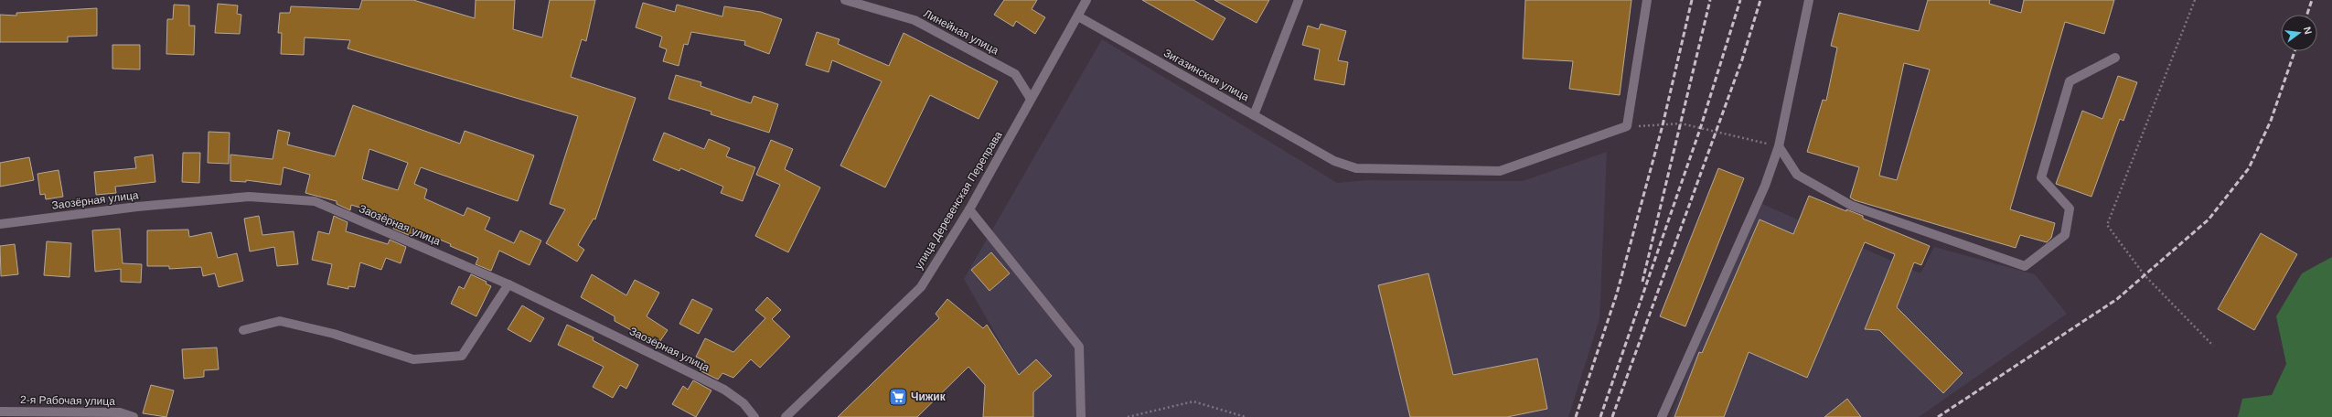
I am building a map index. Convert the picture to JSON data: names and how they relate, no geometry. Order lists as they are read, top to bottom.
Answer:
{
  "streets": {
    "street": [
      "Линейная улица",
      "Зигазинская улица",
      "Заозёрная улица",
      "улица Деревенская Переправа",
      "2-я Рабочая улица"
    ]
  },
  "crossings": [
    ["Линейная улица", "улица Деревенская Переправа"],
    ["Зигазинская улица", "улица Деревенская Переправа"]
  ],
  "places": {
    "supermarket": ["Чижик"]
  },
  "north": "right"
}
